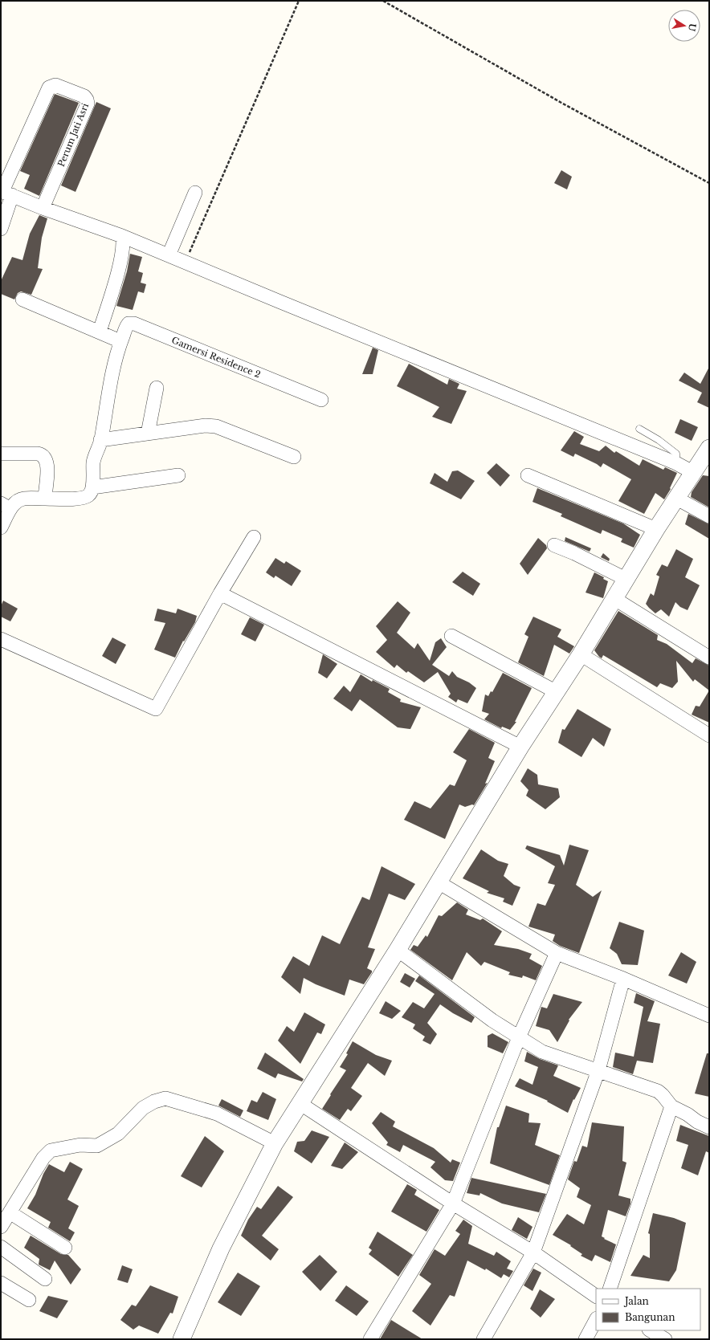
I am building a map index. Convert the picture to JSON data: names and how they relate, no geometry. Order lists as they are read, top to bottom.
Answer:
{
  "streets": {
    "street": ["Perum Jati Asri", "Gamersi Residence 2"]
  },
  "legend": ["Jalan", "Bangunan"],
  "north": "right"
}
